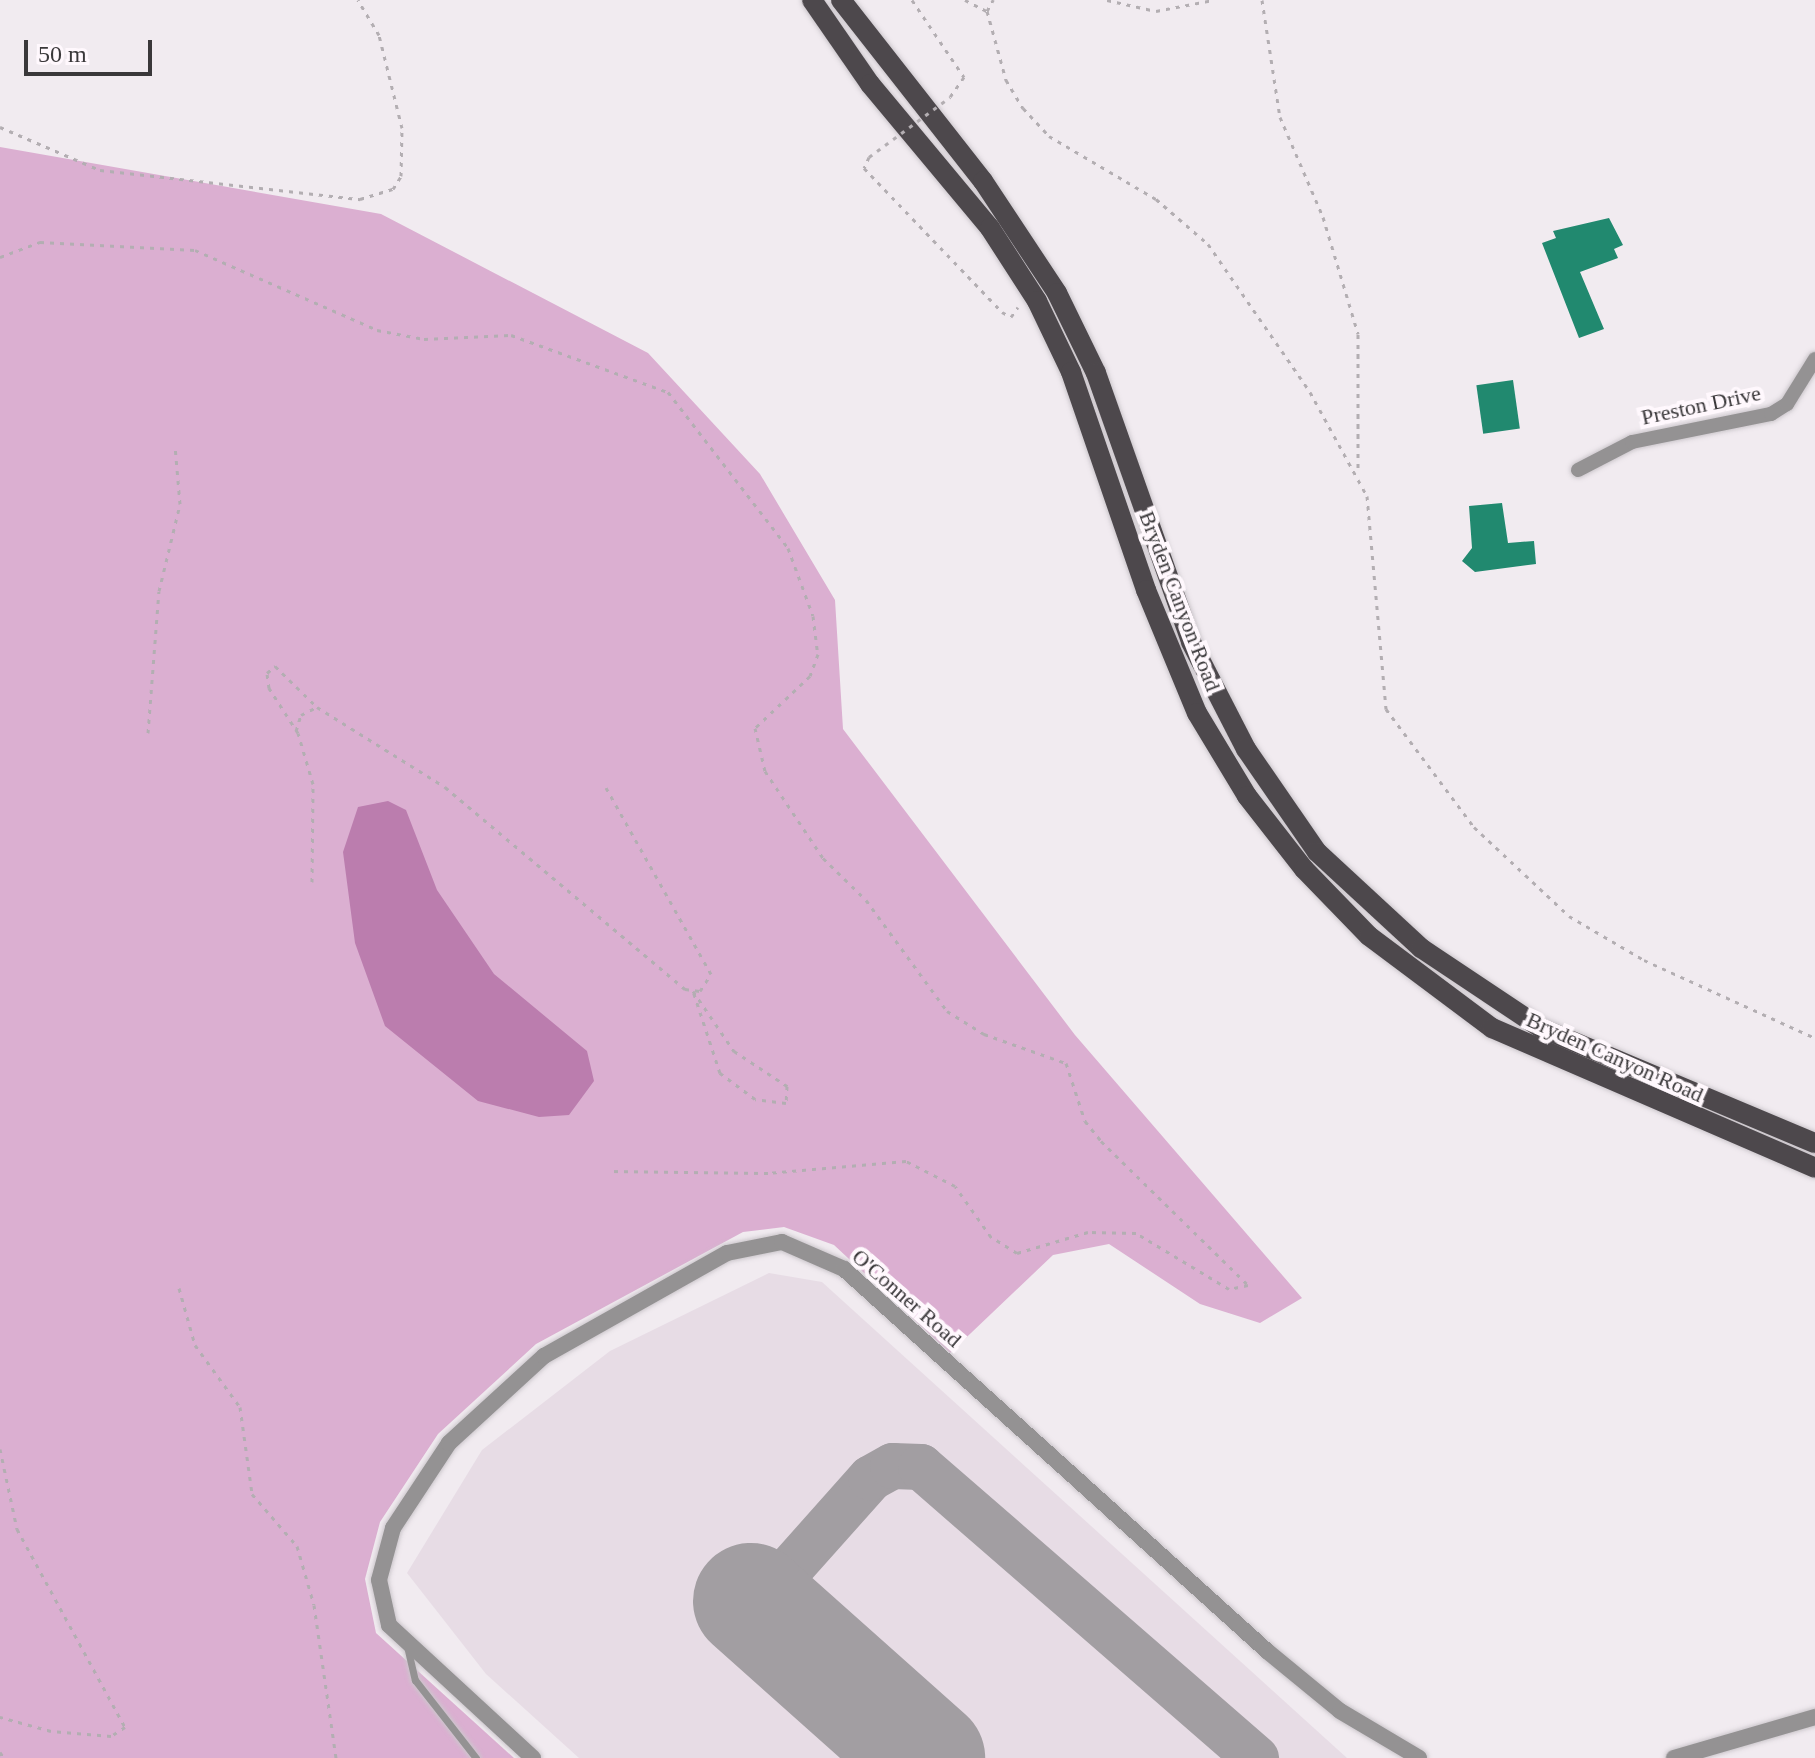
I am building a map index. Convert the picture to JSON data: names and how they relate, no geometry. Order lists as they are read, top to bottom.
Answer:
{
  "streets": {
    "main road": ["Bryden Canyon Road"],
    "street": ["Preston Drive", "O'Conner Road"]
  },
  "scale_bar": "50 m"
}
